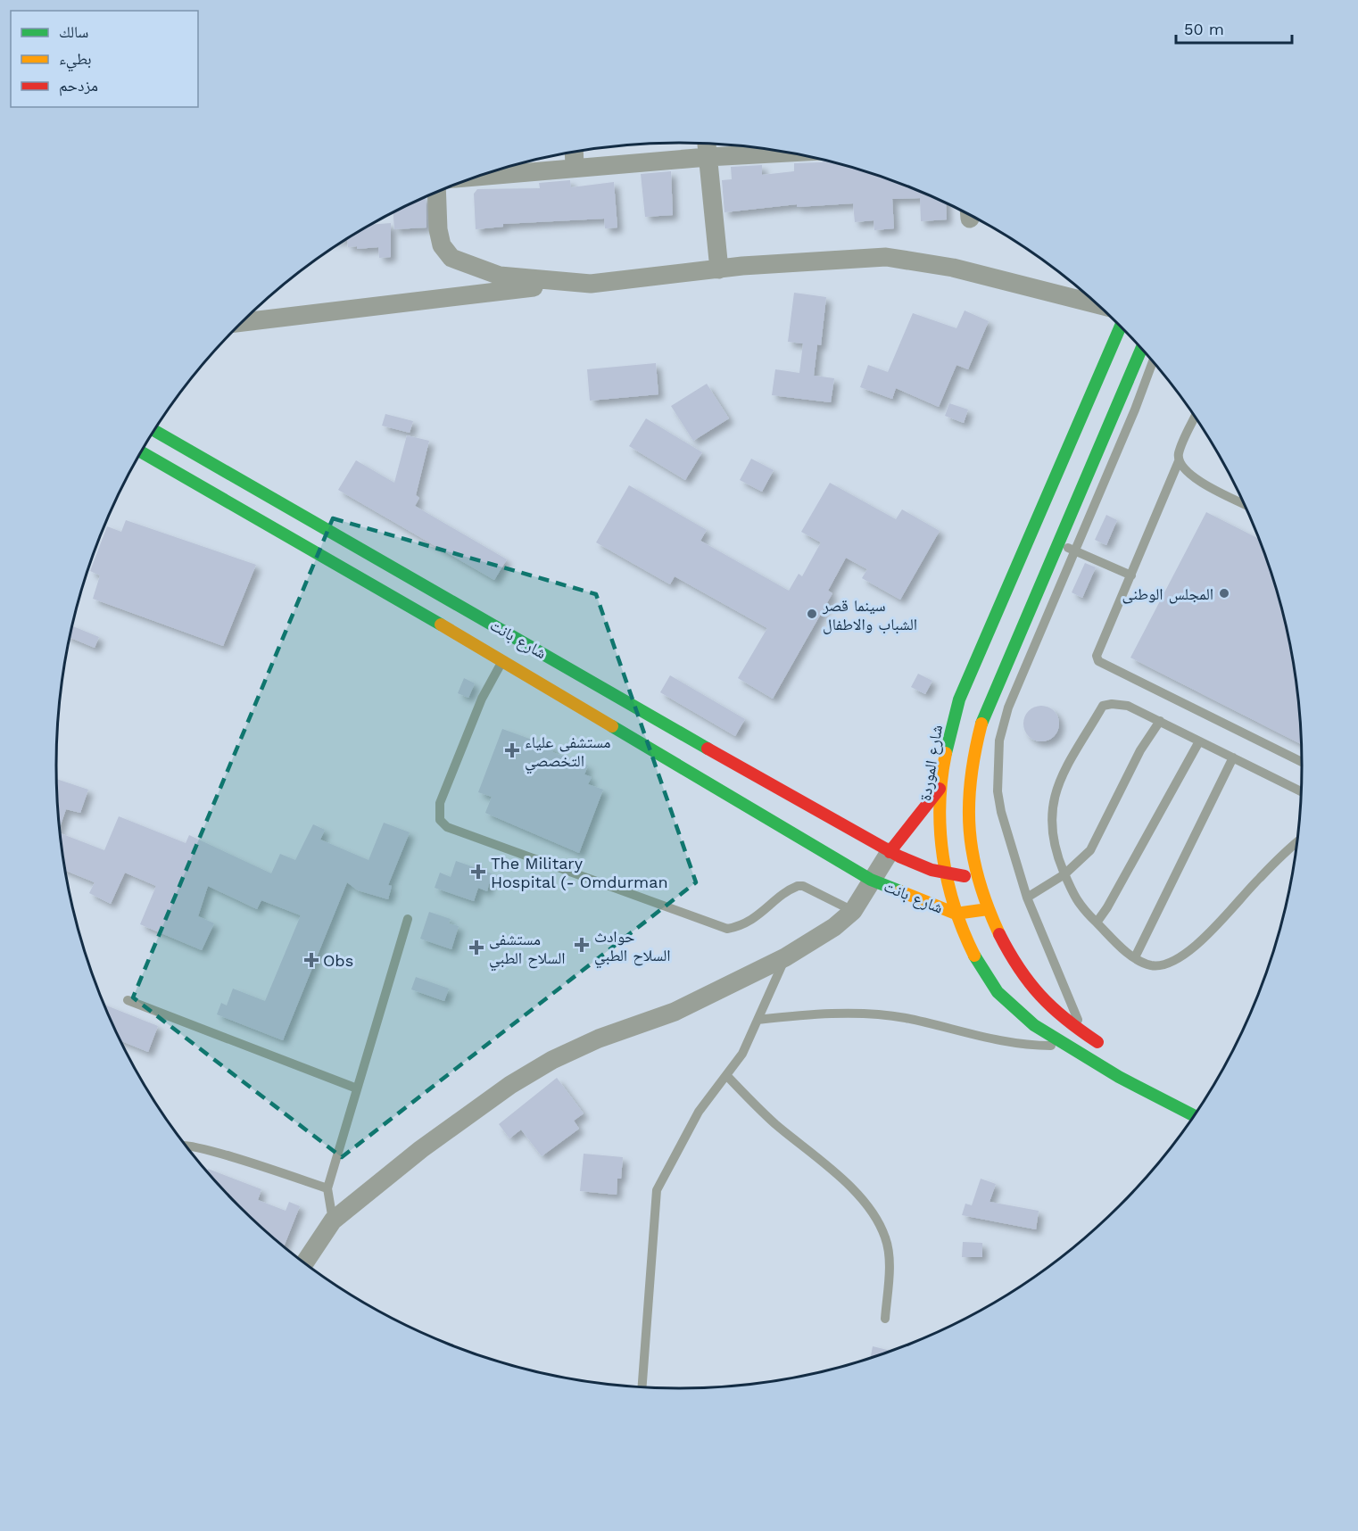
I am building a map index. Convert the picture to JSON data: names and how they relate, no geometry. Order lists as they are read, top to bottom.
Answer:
{
  "streets": {
    "main road": ["شارع بانت", "شارع الموردة"]
  },
  "crossings": [
    ["شارع بانت", "شارع الموردة"]
  ],
  "places": {
    "other": ["المجلس الوطنى", "سينما قصر الشباب والاطفال"],
    "health": [
      "مستشفى علياء التخصصي",
      "The Military Hospital (- Omdurman",
      "حوادث السلاح الطبي",
      "مستشفى السلاح الطبي",
      "Obs"
    ]
  },
  "legend": ["سالك", "بطيء", "مزدحم"],
  "scale_bar": "50 m"
}
